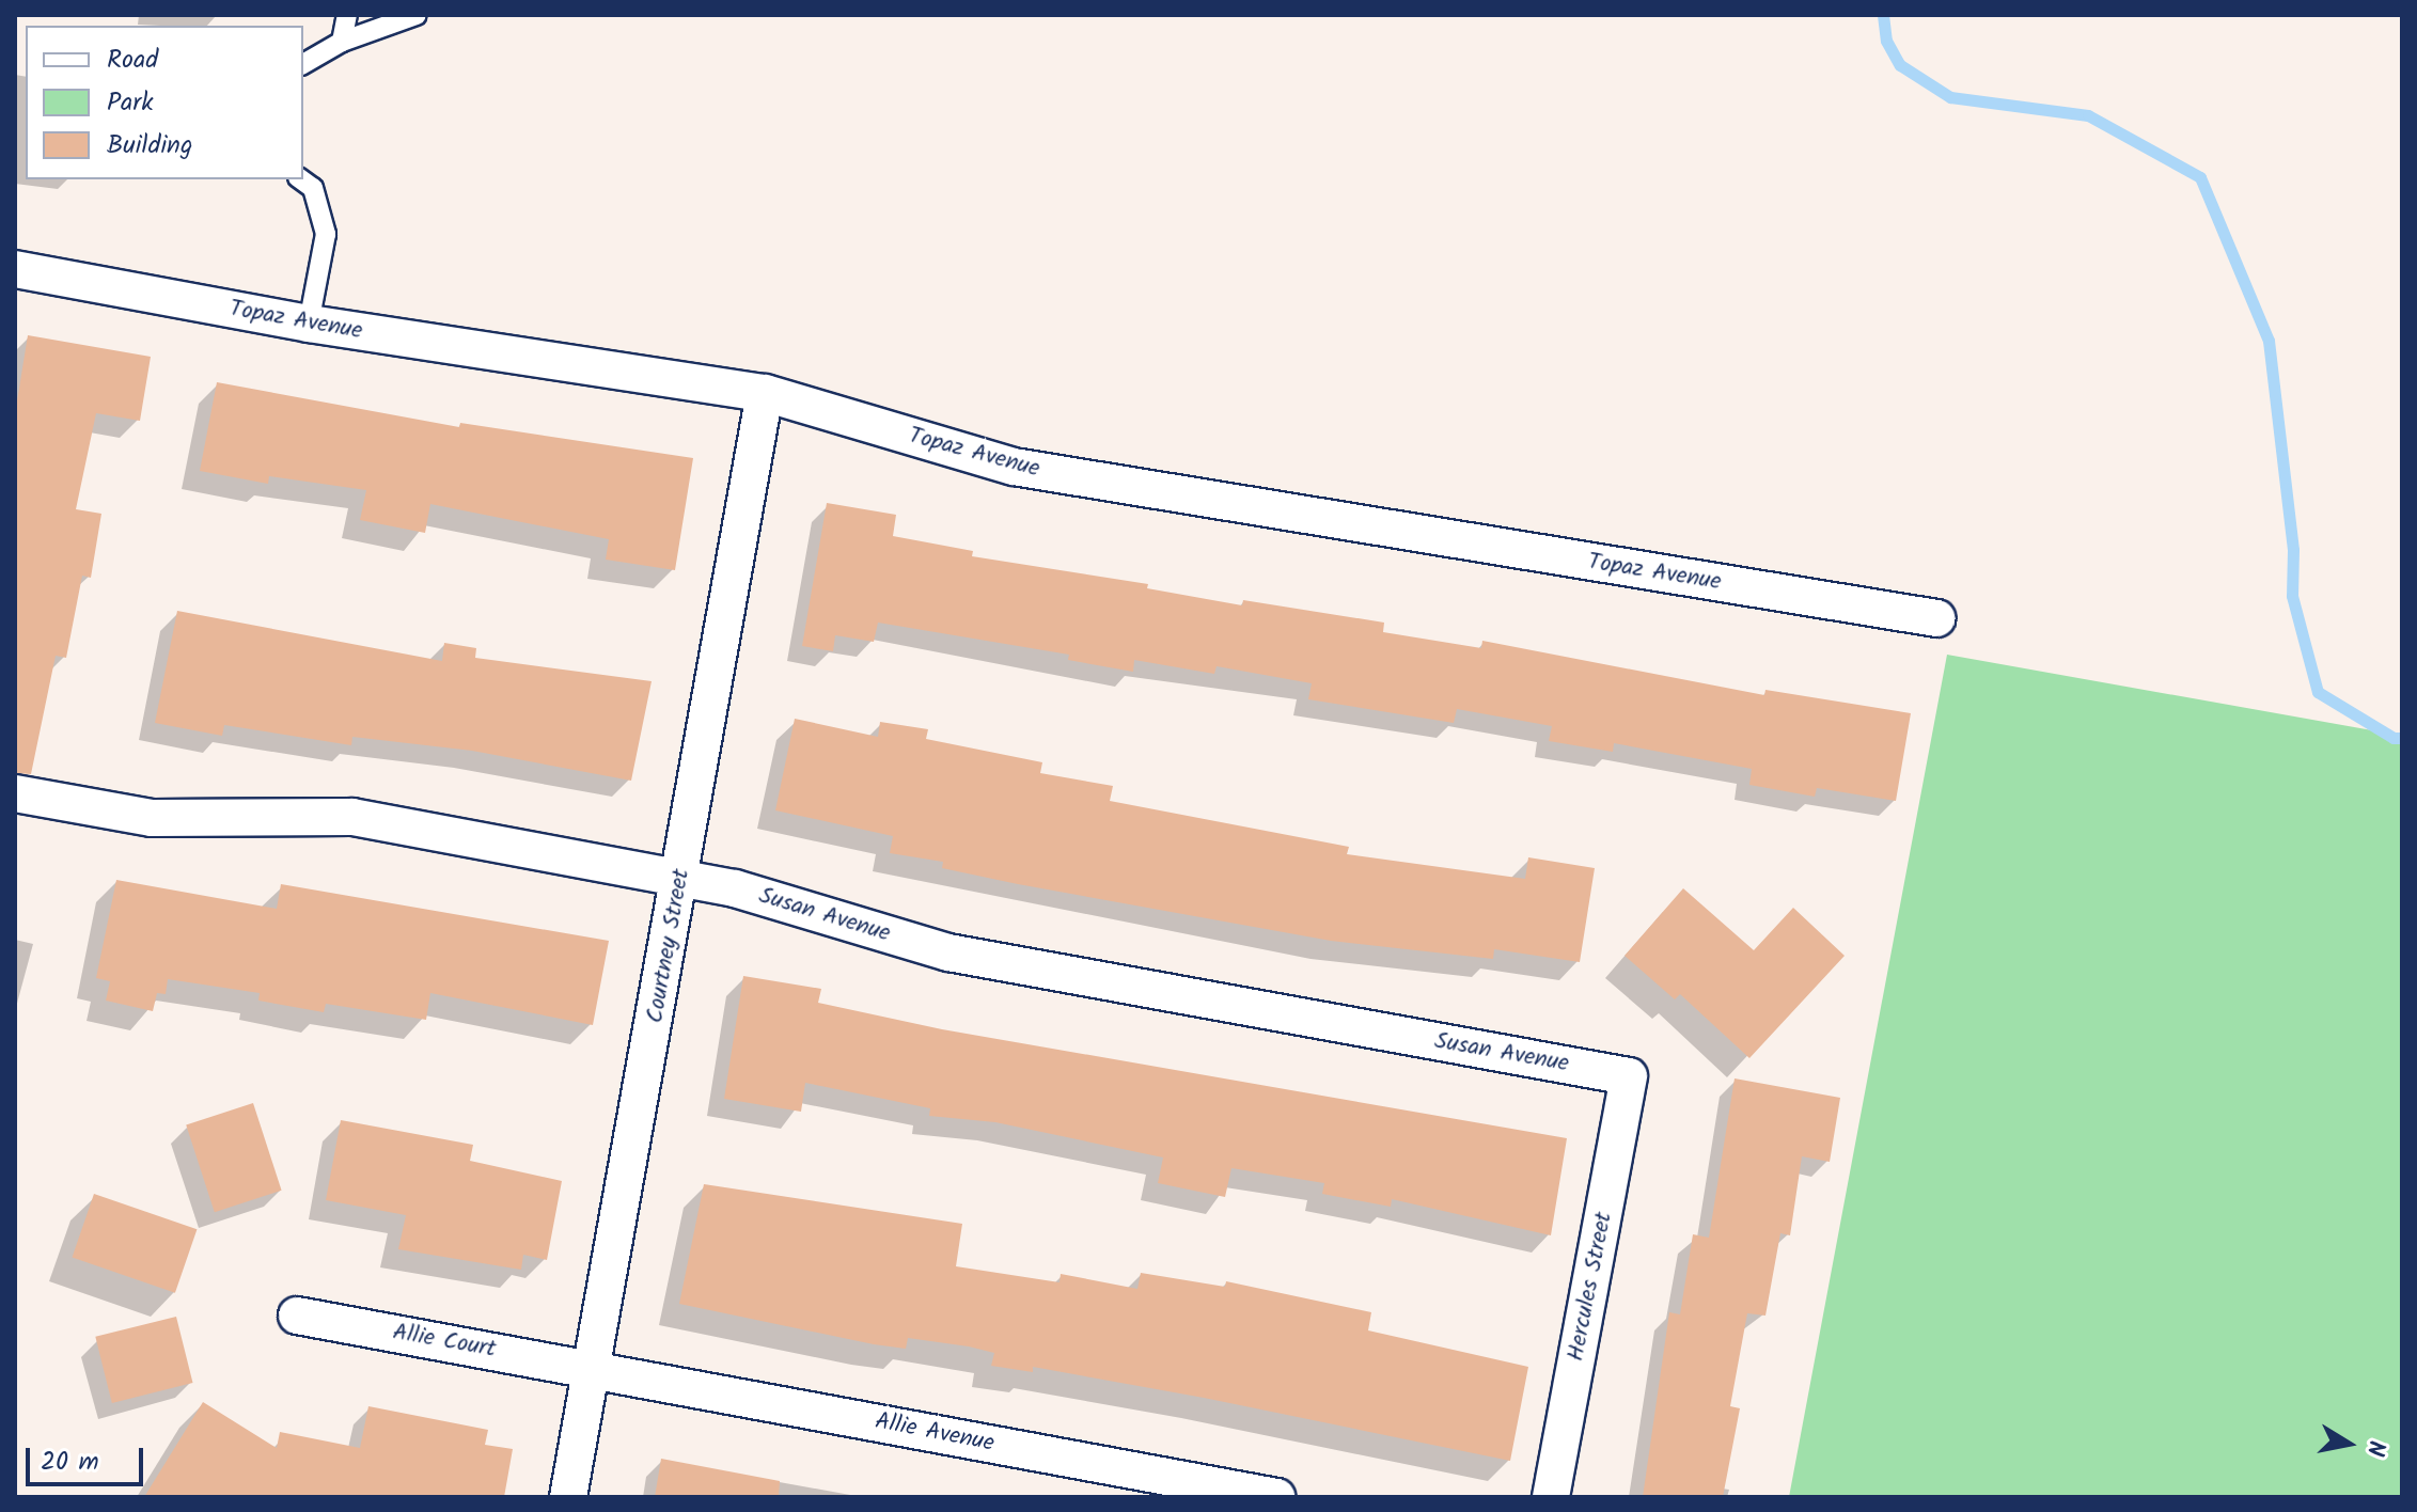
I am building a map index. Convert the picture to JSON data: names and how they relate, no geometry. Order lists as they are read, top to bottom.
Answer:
{
  "streets": {
    "street": [
      "Topaz Avenue",
      "Susan Avenue",
      "Courtney Street",
      "Hercules Street",
      "Allie Court",
      "Allie Avenue"
    ]
  },
  "crossings": [
    ["Topaz Avenue", "Courtney Street"],
    ["Susan Avenue", "Courtney Street"],
    ["Susan Avenue", "Hercules Street"],
    ["Courtney Street", "Allie Court"],
    ["Courtney Street", "Allie Avenue"],
    ["Allie Court", "Allie Avenue"]
  ],
  "legend": ["Road", "Park", "Building"],
  "scale_bar": "20 m",
  "north": "right"
}
